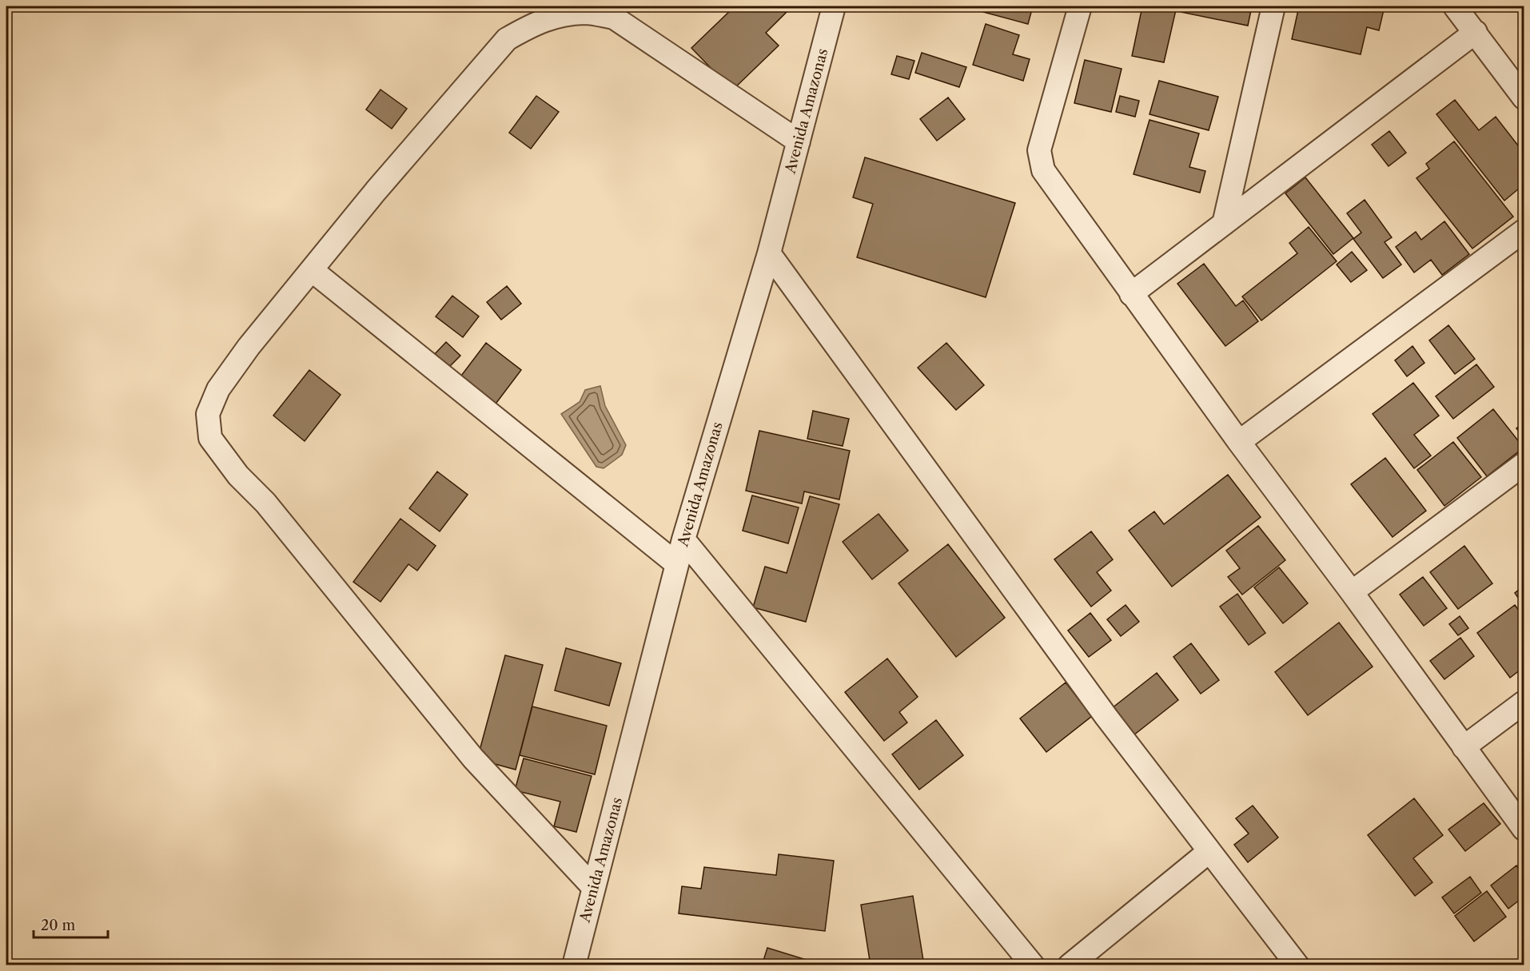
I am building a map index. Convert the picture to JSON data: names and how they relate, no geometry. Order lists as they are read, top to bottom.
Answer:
{
  "streets": {
    "street": ["Avenida Amazonas"]
  },
  "scale_bar": "20 m"
}
